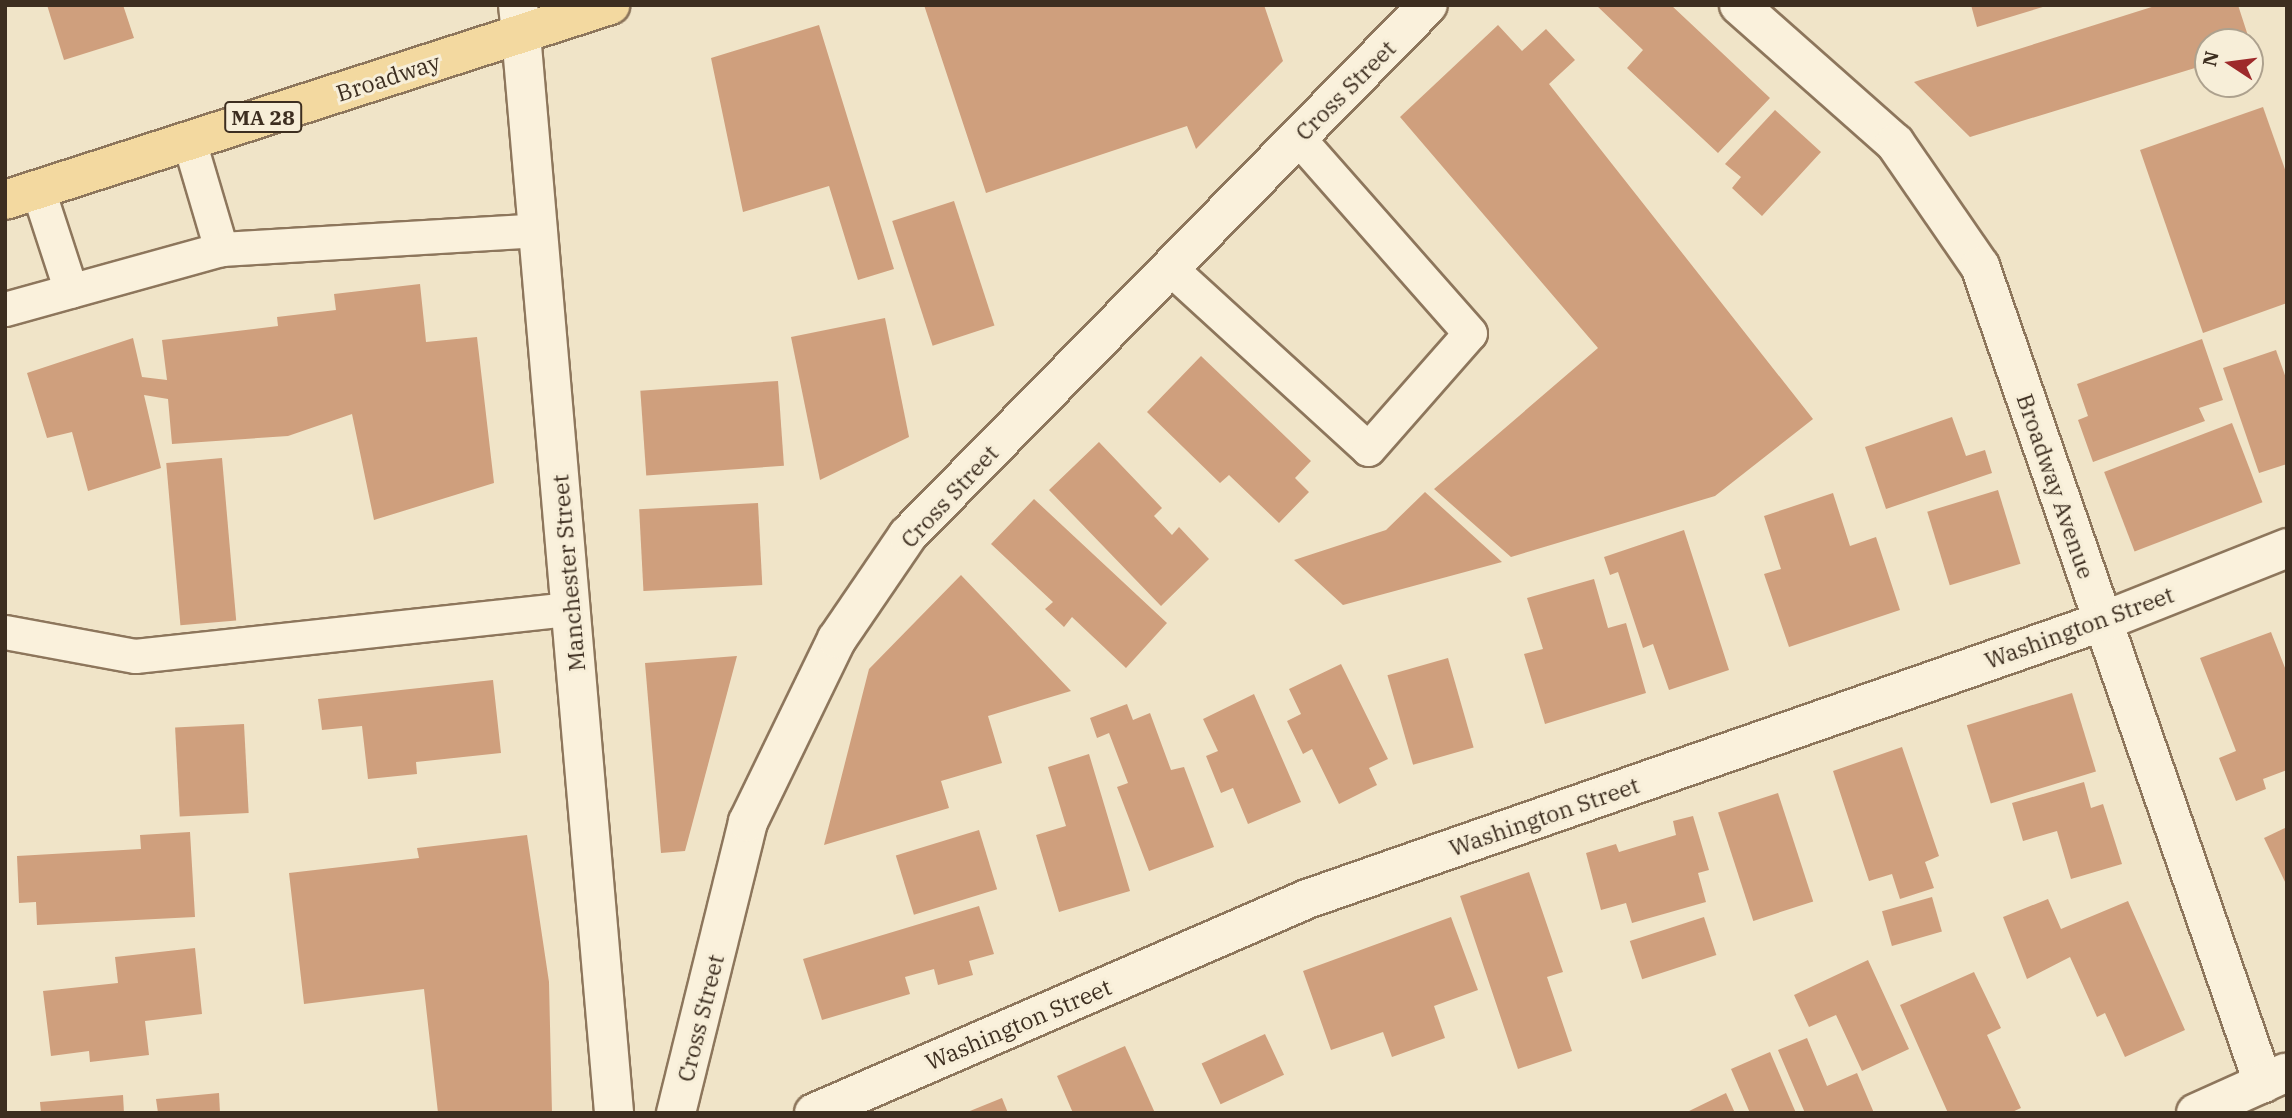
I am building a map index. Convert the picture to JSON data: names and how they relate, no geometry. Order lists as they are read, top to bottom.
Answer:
{
  "streets": {
    "main road": ["Broadway", "MA 28"],
    "street": [
      "Cross Street",
      "Broadway Avenue",
      "Manchester Street",
      "Washington Street"
    ]
  },
  "crossings": [
    ["Broadway", "Manchester Street"],
    ["Broadway Avenue", "Washington Street"]
  ],
  "north": "left"
}
